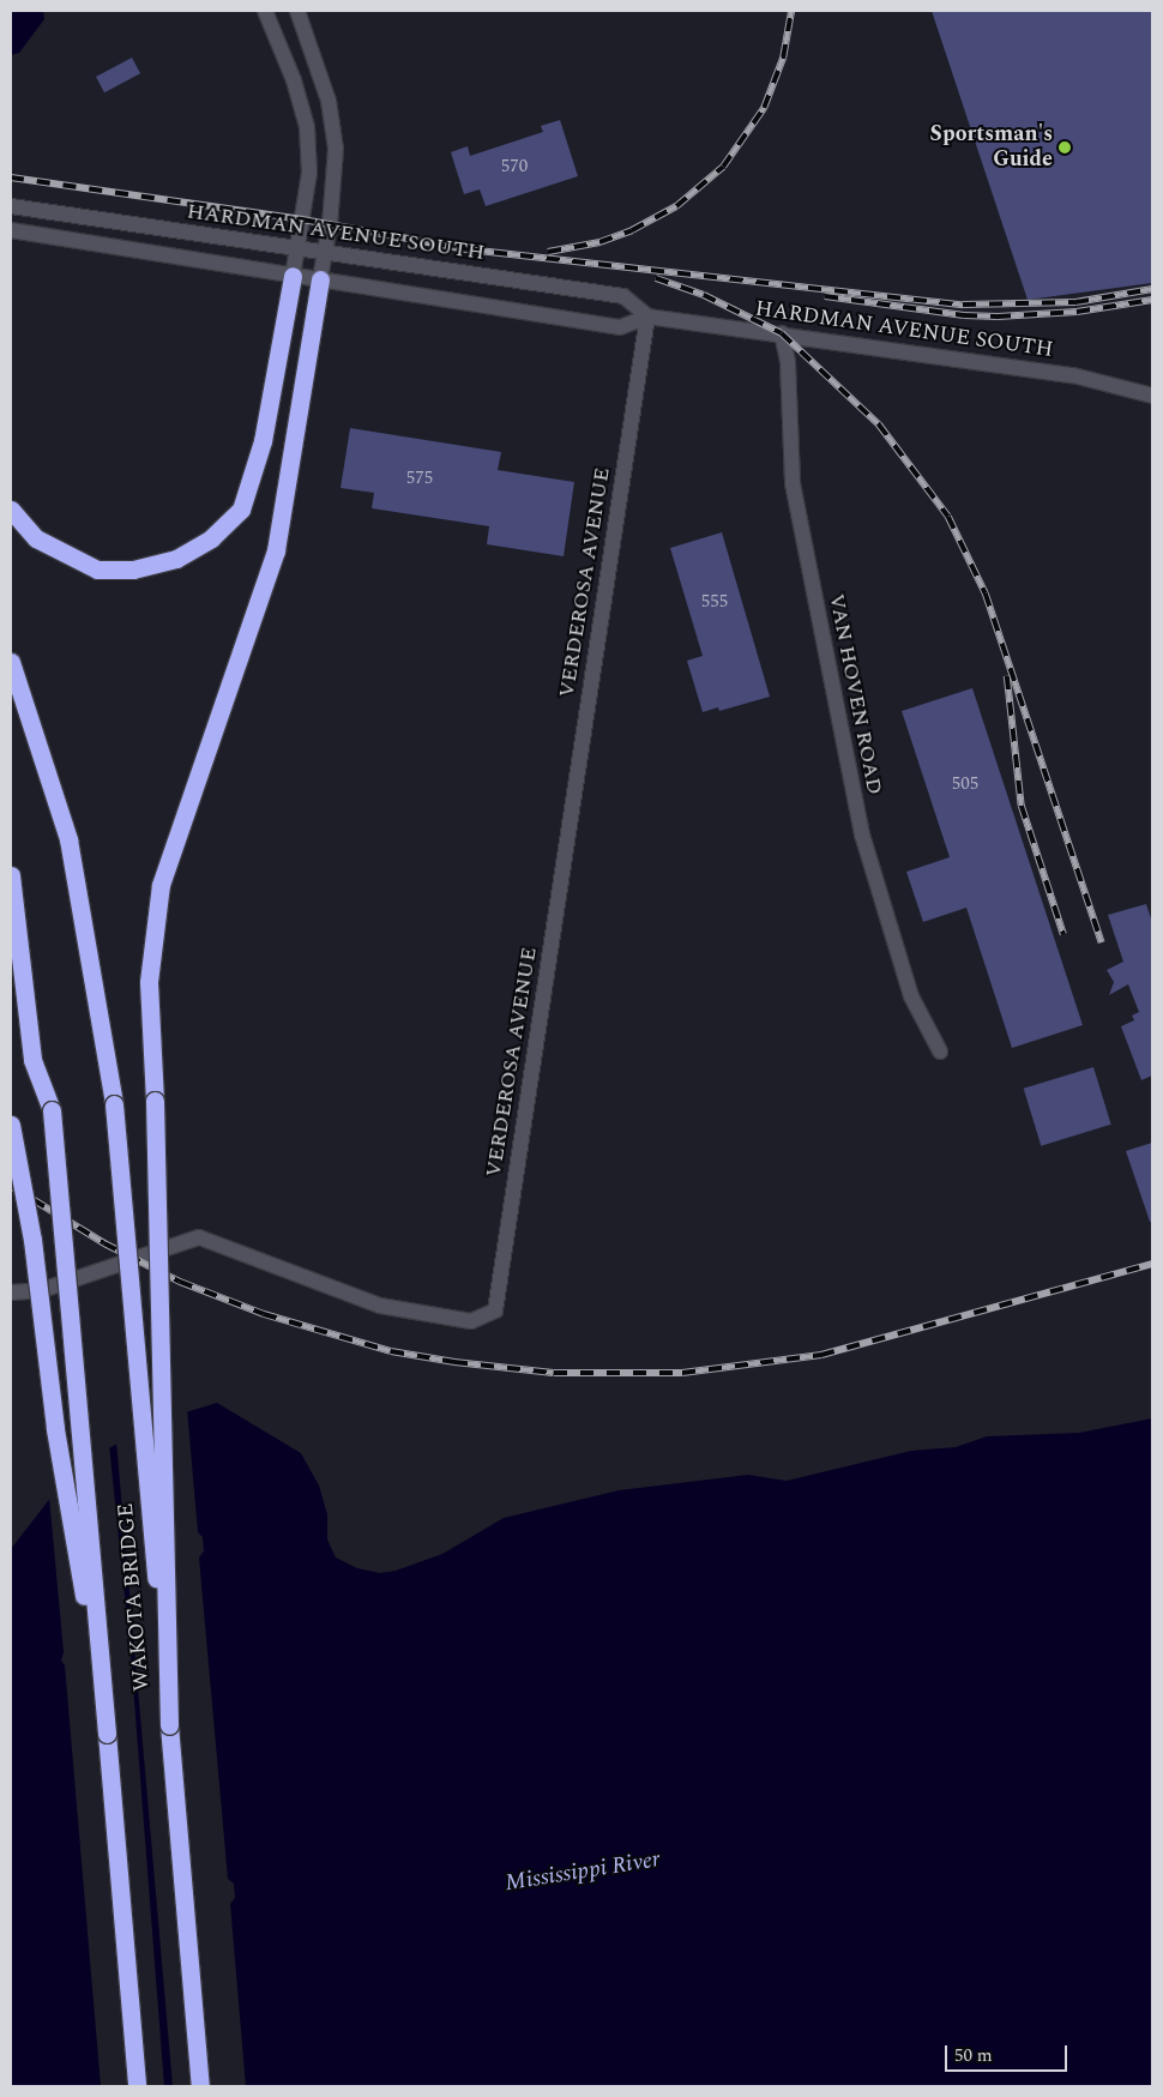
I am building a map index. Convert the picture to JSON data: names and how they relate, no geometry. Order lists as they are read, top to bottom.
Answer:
{
  "streets": {
    "highway": ["WAKOTA BRIDGE"],
    "street": ["HARDMAN AVENUE SOUTH", "VERDEROSA AVENUE", "VAN HOVEN ROAD"]
  },
  "crossings": [
    ["HARDMAN AVENUE SOUTH", "VERDEROSA AVENUE"],
    ["HARDMAN AVENUE SOUTH", "VAN HOVEN ROAD"]
  ],
  "water": ["Mississippi River"],
  "places": ["Sportsman's Guide"],
  "house_numbers": [
    "570",
    "575",
    "555",
    "505"
  ],
  "scale_bar": "50 m"
}
